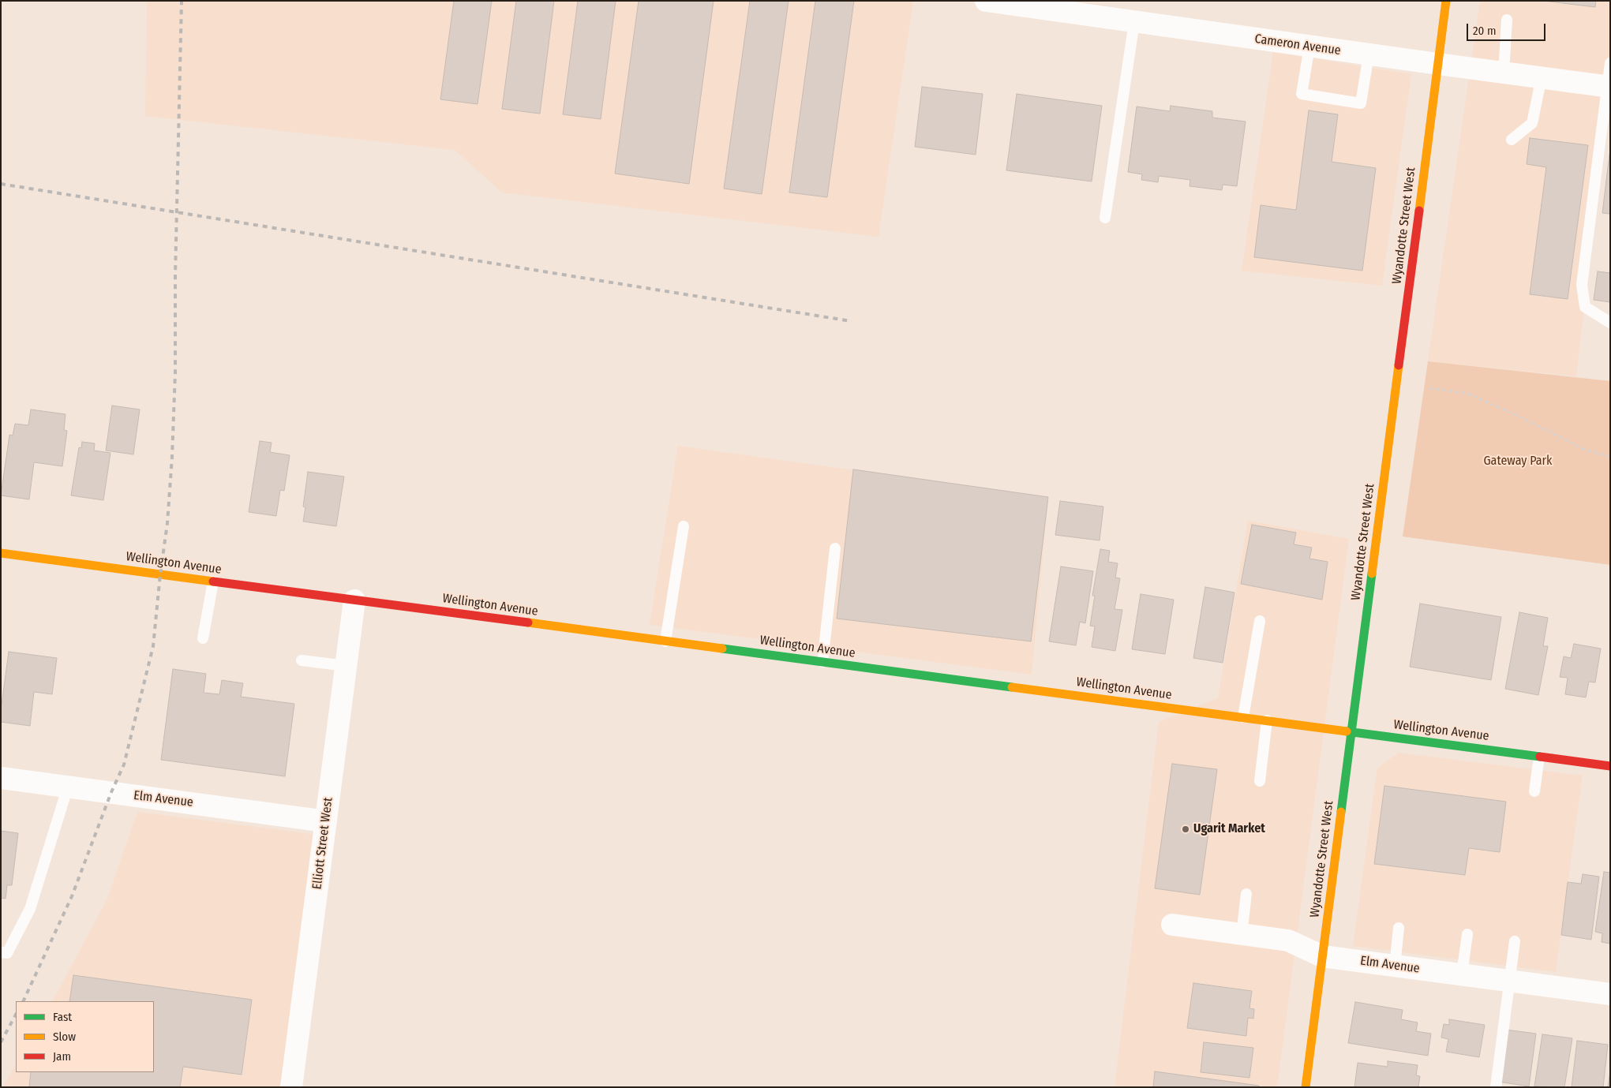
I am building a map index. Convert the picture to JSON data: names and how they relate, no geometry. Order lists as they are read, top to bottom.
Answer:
{
  "streets": {
    "street": [
      "Cameron Avenue",
      "Wyandotte Street West",
      "Wellington Avenue",
      "Elm Avenue",
      "Elliott Street West"
    ]
  },
  "crossings": [
    ["Cameron Avenue", "Wyandotte Street West"],
    ["Wyandotte Street West", "Wellington Avenue"],
    ["Wyandotte Street West", "Elm Avenue"],
    ["Wellington Avenue", "Elliott Street West"],
    ["Elm Avenue", "Elliott Street West"]
  ],
  "parks": ["Gateway Park"],
  "places": ["Ugarit Market"],
  "legend": ["Fast", "Slow", "Jam"],
  "scale_bar": "20 m"
}
